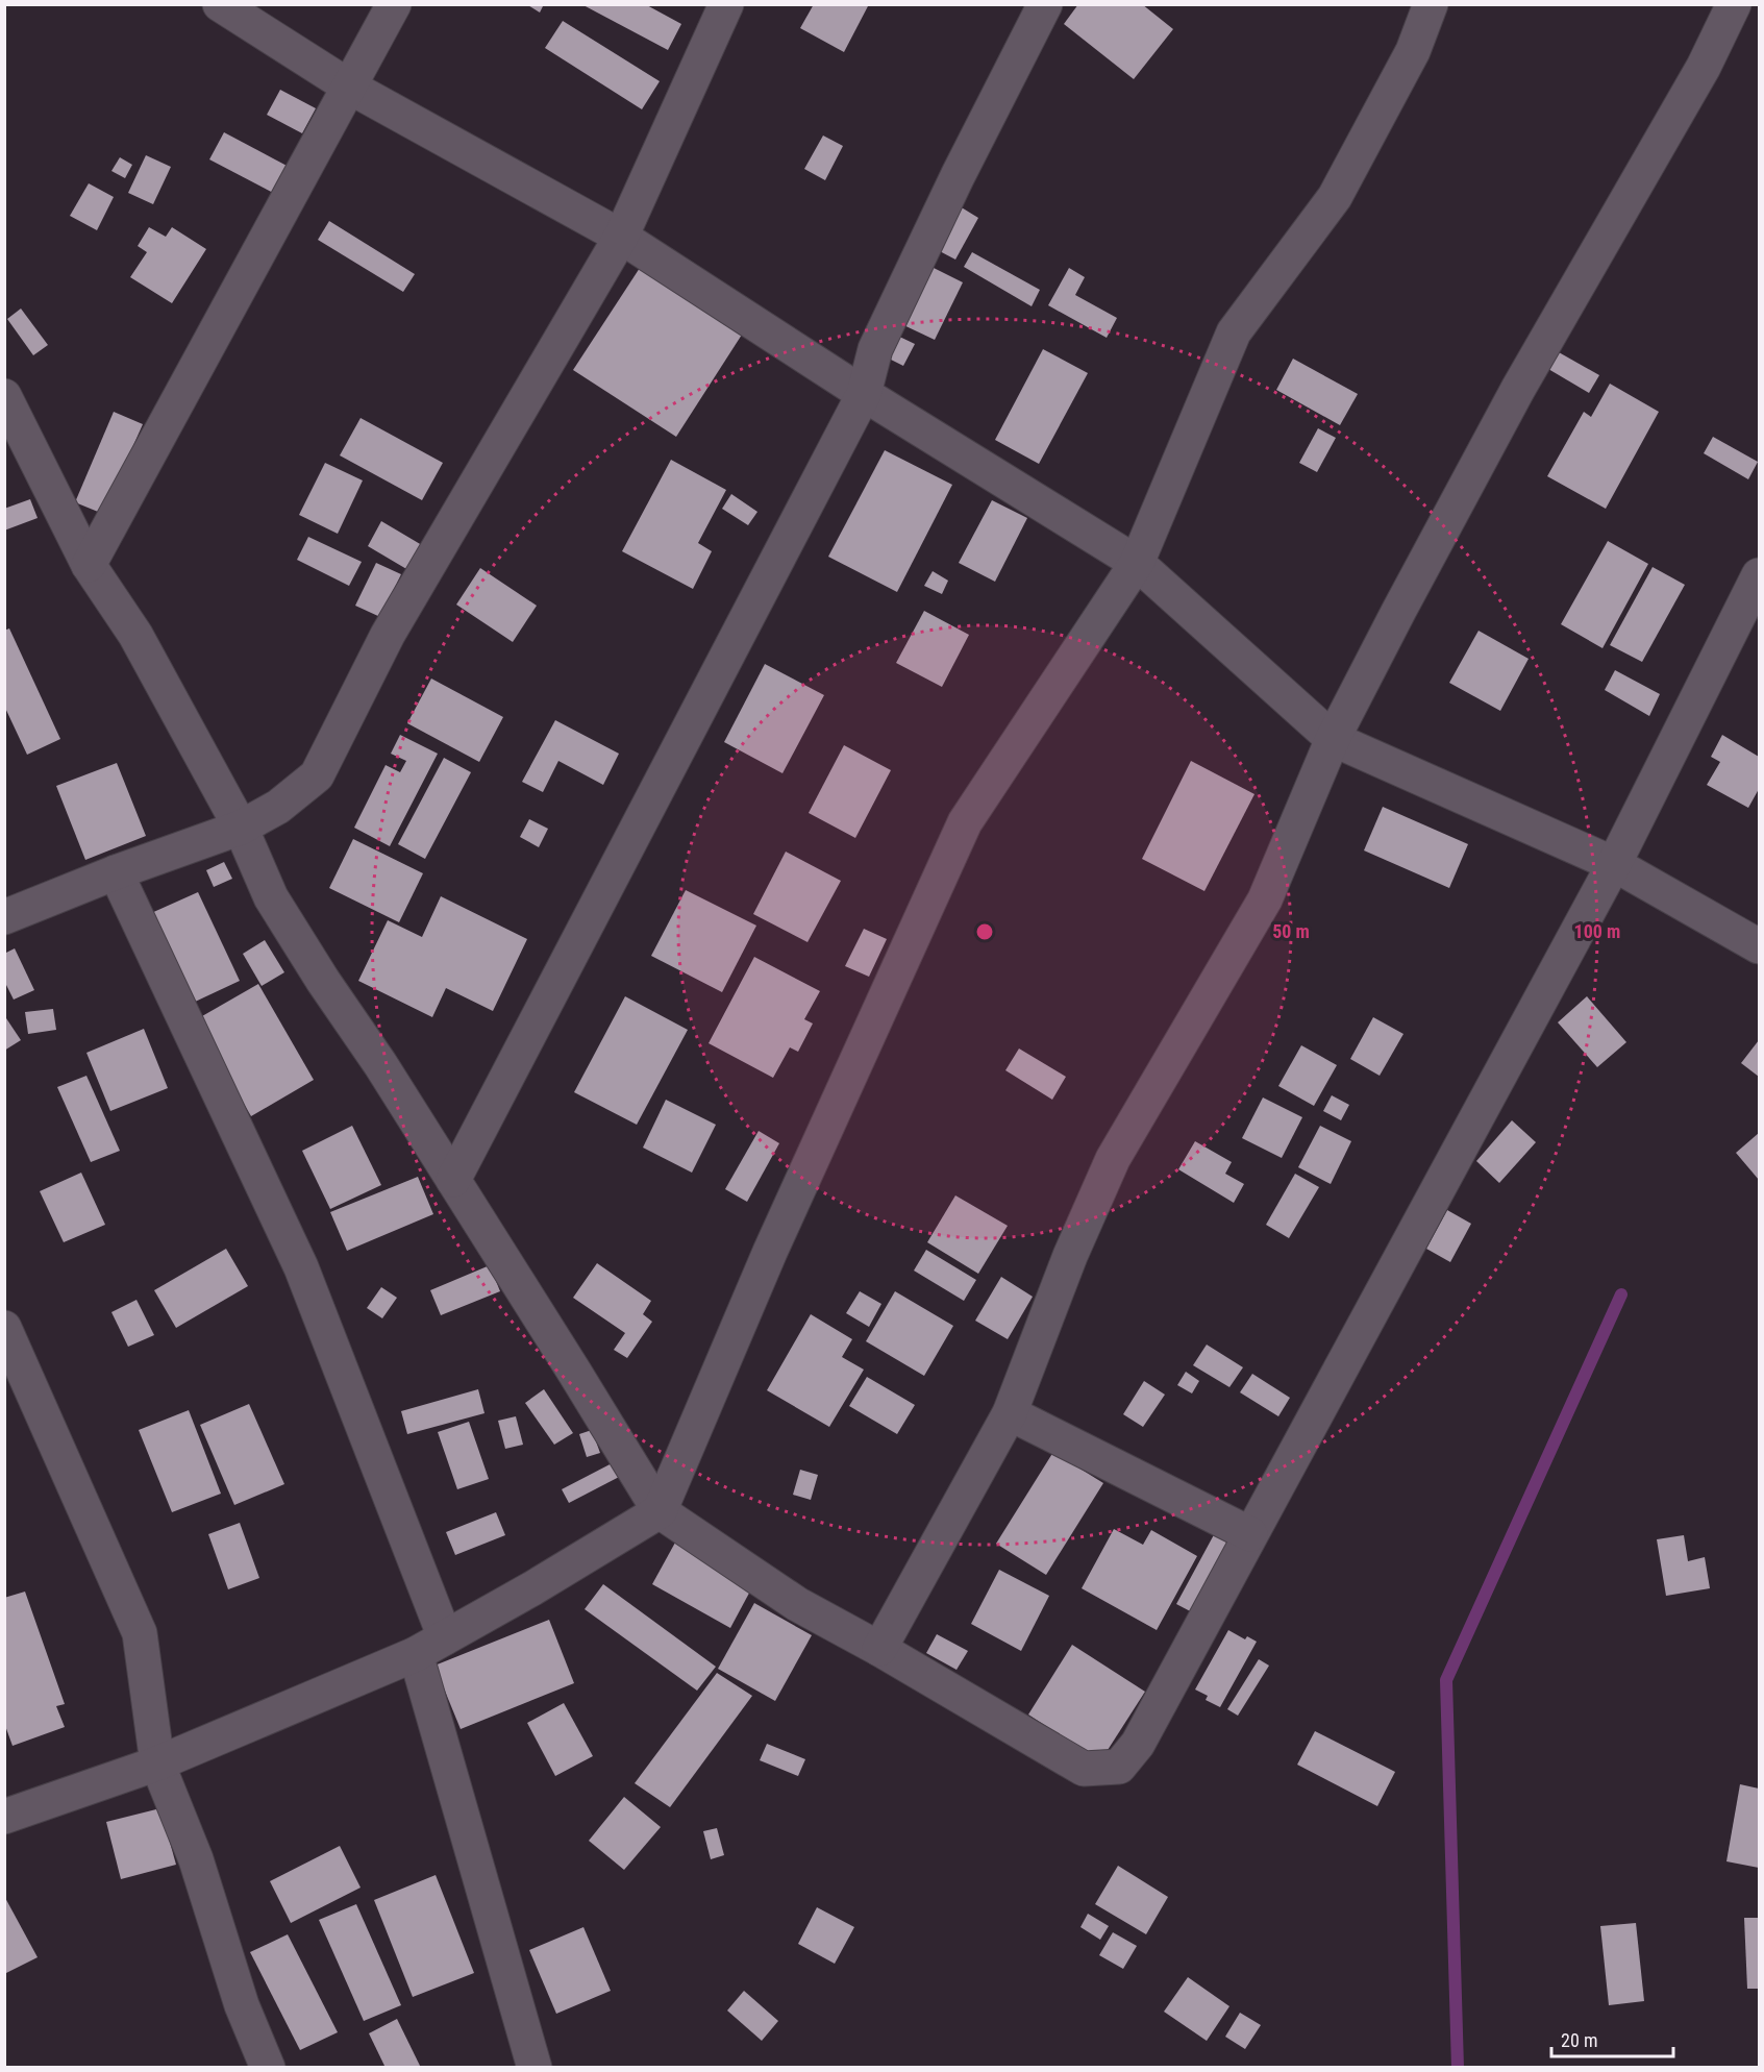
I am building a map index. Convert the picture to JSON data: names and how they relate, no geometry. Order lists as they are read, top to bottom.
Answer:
{
  "scale_bar": "20 m",
  "rings": ["50 m", "100 m"]
}
